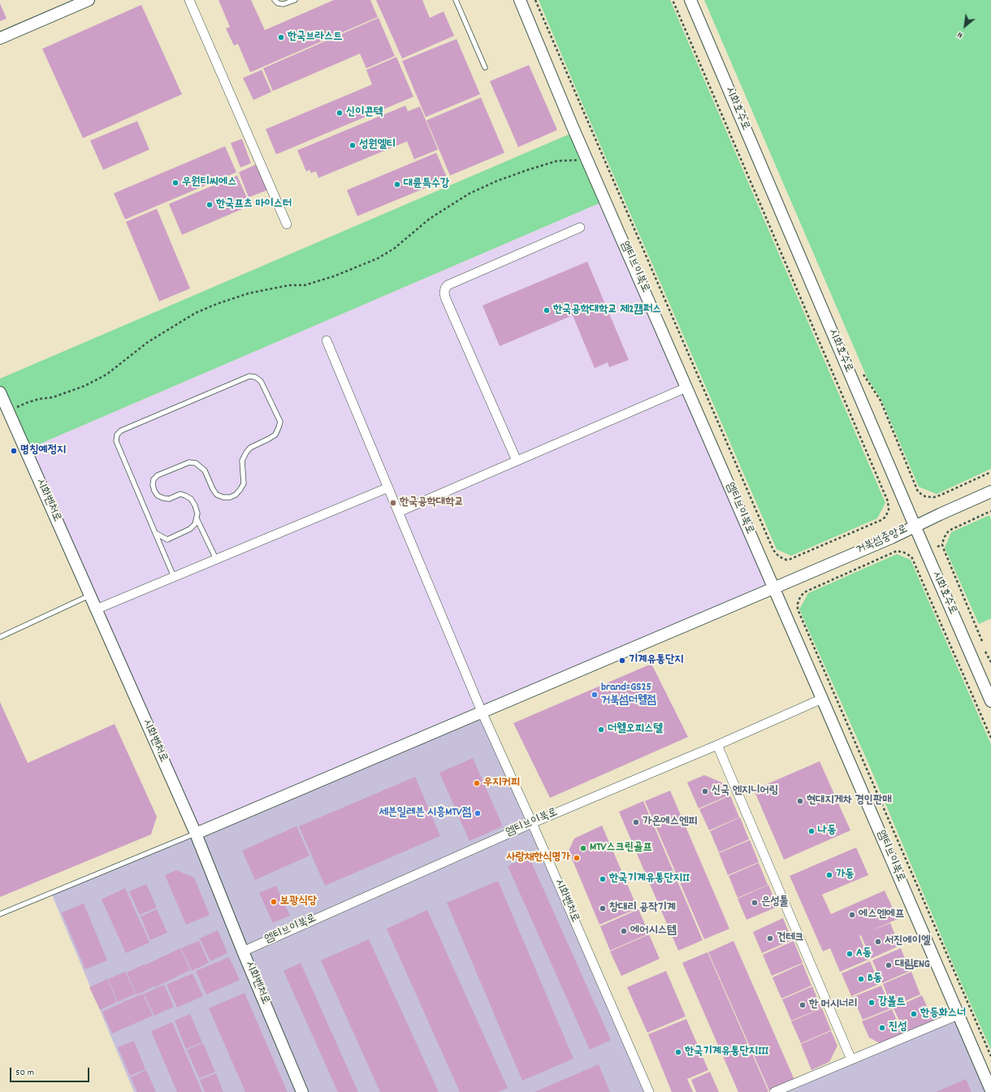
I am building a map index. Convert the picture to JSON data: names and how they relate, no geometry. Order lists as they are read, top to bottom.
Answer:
{
  "streets": {
    "street": [
      "시화호수로",
      "엠티브이북로",
      "시화벤처로",
      "거북섬중앙로"
    ]
  },
  "crossings": [
    ["시화호수로", "거북섬중앙로"],
    ["엠티브이북로", "시화벤처로"],
    ["엠티브이북로", "거북섬중앙로"]
  ],
  "places": [
    "한국브라스트",
    "신이콘텍",
    "성원엘티",
    "우원티씨에스",
    "대륜특수강",
    "한국프츠 마이스터",
    "한국공학대학교 제2캠퍼스",
    "명칭예정지",
    "한국공학대학교",
    "기계유통단지",
    "brand=GS25 거북섬더웰점",
    "더웰오피스텔",
    "우지커피",
    "신국 엔지니어링",
    "현대지게차 경인판매",
    "세븐일레븐 시흥MTV점",
    "가온에스엔피",
    "나동",
    "MTV스크린골프",
    "사랑채한식명가",
    "가동",
    "한국기계유통단지II",
    "보광식당",
    "은성툴",
    "창대리 공작기계",
    "에스엔에프",
    "에어시스템",
    "건테크",
    "서진에이엘",
    "A동",
    "대림ENG",
    "B동",
    "강볼트",
    "한 머시너리",
    "한등화스너",
    "진성",
    "한국기계유통단지III"
  ],
  "scale_bar": "50 m",
  "north": "bottom left"
}
